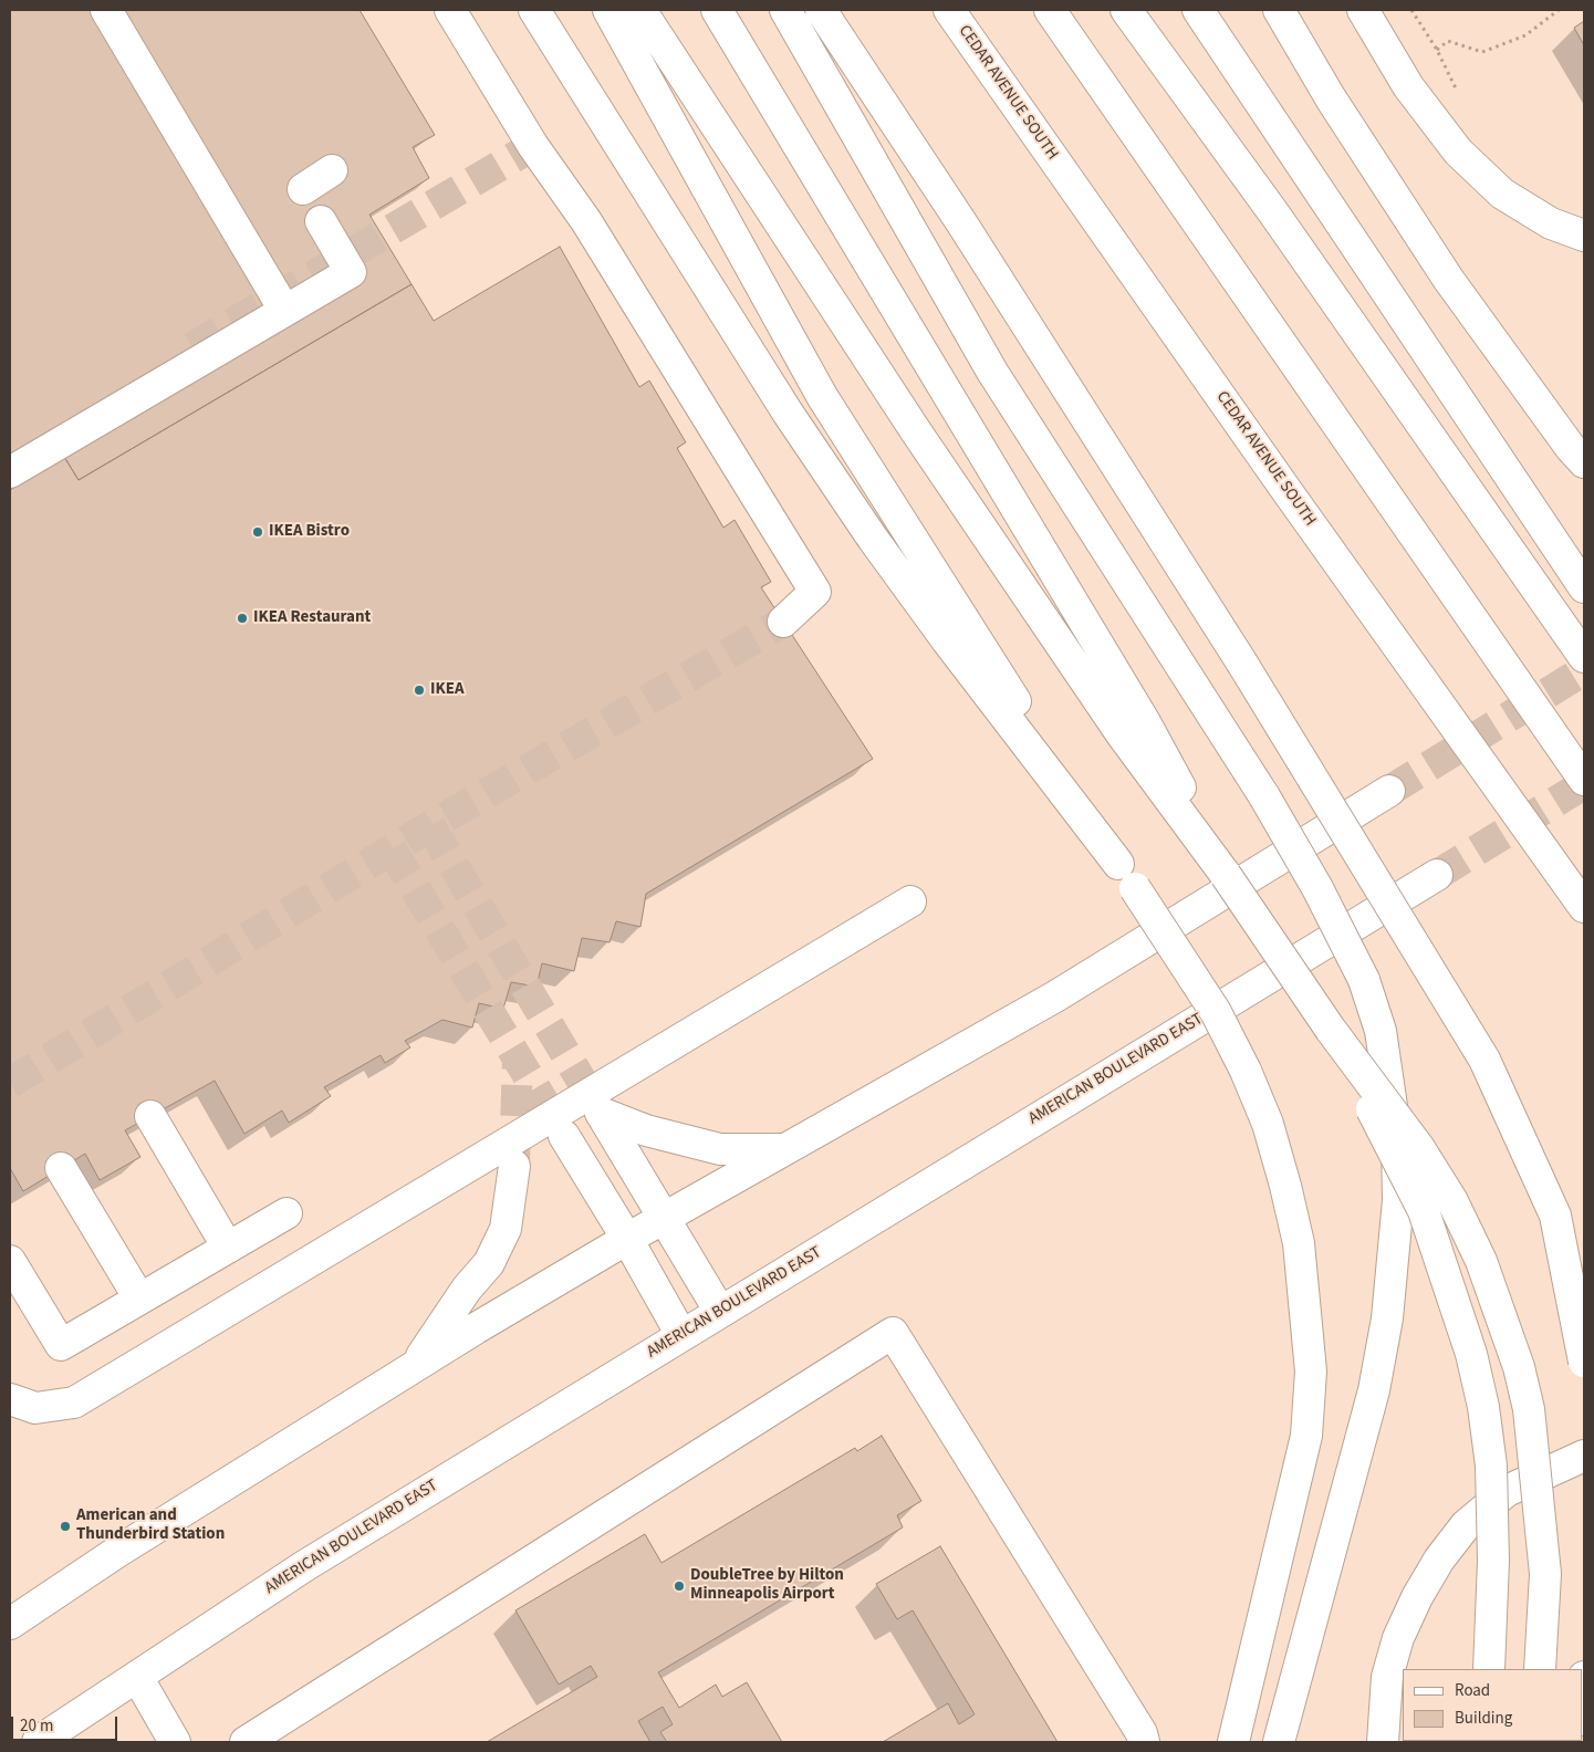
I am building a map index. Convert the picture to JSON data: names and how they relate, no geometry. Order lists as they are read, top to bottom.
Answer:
{
  "streets": {
    "main road": ["CEDAR AVENUE SOUTH", "AMERICAN BOULEVARD EAST"]
  },
  "places": [
    "IKEA Bistro",
    "IKEA Restaurant",
    "IKEA",
    "American and Thunderbird Station",
    "DoubleTree by Hilton Minneapolis Airport"
  ],
  "legend": ["Road", "Building"],
  "scale_bar": "20 m"
}
